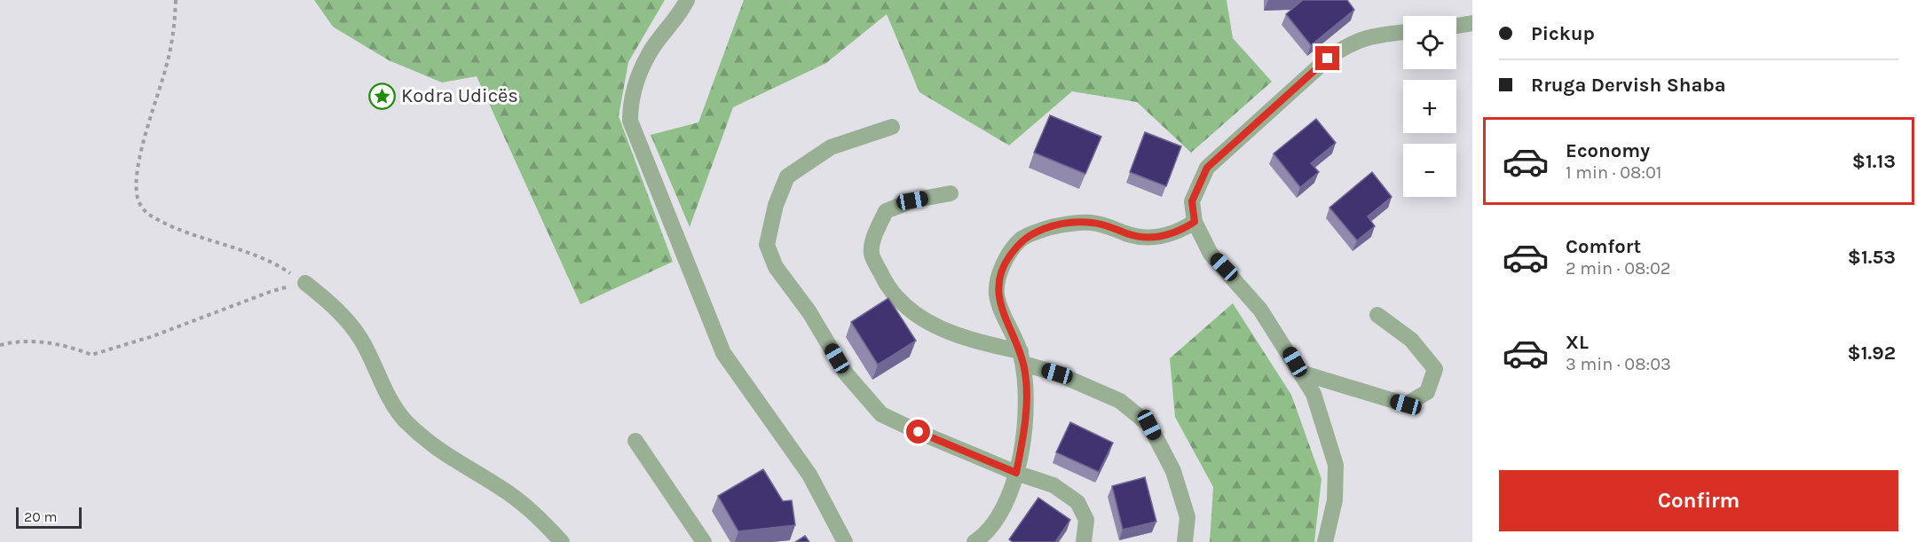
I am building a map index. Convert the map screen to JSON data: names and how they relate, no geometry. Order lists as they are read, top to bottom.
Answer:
{
  "places": {
    "place": ["Kodra Udicës"]
  },
  "scale_bar": "20 m",
  "page": {
    "banner": ["Pickup", "Rruga Dervish Shaba"],
    "map_buttons": ["+", "−"],
    "list": [
      {
        "name": "Economy",
        "note": "1 min · 08:01",
        "value": "$1.13"
      },
      {
        "name": "Comfort",
        "note": "2 min · 08:02",
        "value": "$1.53"
      },
      {
        "name": "XL",
        "note": "3 min · 08:03",
        "value": "$1.92"
      }
    ],
    "buttons": "Confirm",
    "scale": "20 m"
  }
}
